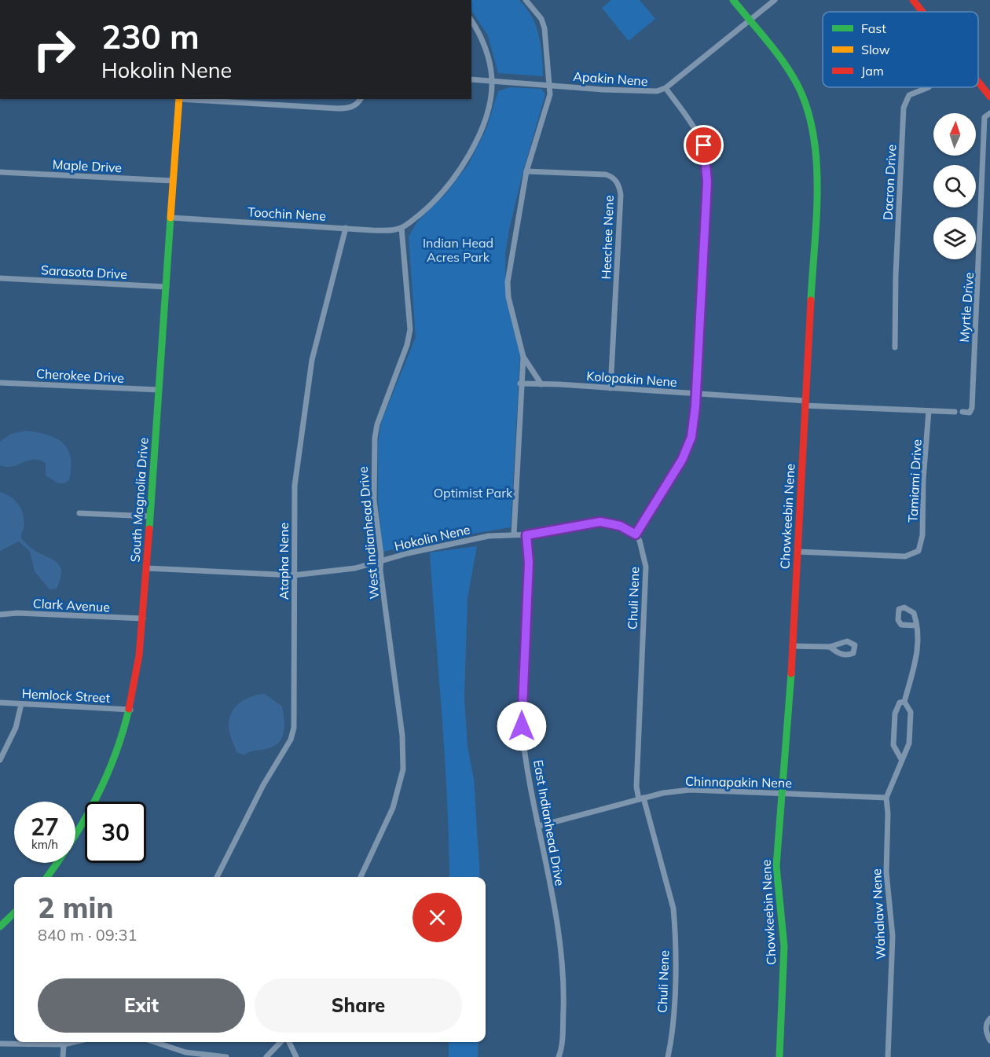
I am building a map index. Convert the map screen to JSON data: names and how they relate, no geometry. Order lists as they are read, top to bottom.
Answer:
{
  "streets": {
    "street": [
      "Apakin Nene",
      "Maple Drive",
      "Dacron Drive",
      "Toochin Nene",
      "Heechee Nene",
      "Sarasota Drive",
      "Myrtle Drive",
      "Cherokee Drive",
      "Kolopakin Nene",
      "Tamiami Drive",
      "South Magnolia Drive",
      "Chowkeebin Nene",
      "West Indianhead Drive",
      "Hokolin Nene",
      "Atapha Nene",
      "Chuli Nene",
      "Clark Avenue",
      "Hemlock Street",
      "Chinnapakin Nene",
      "East Indianhead Drive",
      "Wahalaw Nene"
    ]
  },
  "crossings": [
    ["Apakin Nene", "Chowkeebin Nene"],
    ["Maple Drive", "South Magnolia Drive"],
    ["Toochin Nene", "South Magnolia Drive"],
    ["Toochin Nene", "West Indianhead Drive"],
    ["Toochin Nene", "Atapha Nene"],
    ["Heechee Nene", "Kolopakin Nene"],
    ["Sarasota Drive", "South Magnolia Drive"],
    ["Cherokee Drive", "South Magnolia Drive"],
    ["Kolopakin Nene", "Tamiami Drive"],
    ["Kolopakin Nene", "Chowkeebin Nene"],
    ["Tamiami Drive", "Chowkeebin Nene"],
    ["South Magnolia Drive", "Hokolin Nene"],
    ["South Magnolia Drive", "Clark Avenue"],
    ["South Magnolia Drive", "Hemlock Street"],
    ["Chowkeebin Nene", "Chinnapakin Nene"],
    ["West Indianhead Drive", "Hokolin Nene"],
    ["Hokolin Nene", "Atapha Nene"],
    ["Hokolin Nene", "Chuli Nene"],
    ["Hokolin Nene", "East Indianhead Drive"],
    ["Chuli Nene", "Chinnapakin Nene"],
    ["Chinnapakin Nene", "East Indianhead Drive"],
    ["Chinnapakin Nene", "Wahalaw Nene"]
  ],
  "parks": ["Indian Head Acres Park", "Optimist Park"],
  "legend": ["Fast", "Slow", "Jam"],
  "north": "top",
  "page": {
    "turn": ["230 m", "Hokolin Nene"],
    "speed": "27 km/h",
    "limit": "30",
    "heading": ["2 min", "840 m · 09:31"],
    "buttons": ["Exit", "Share"]
  }
}
